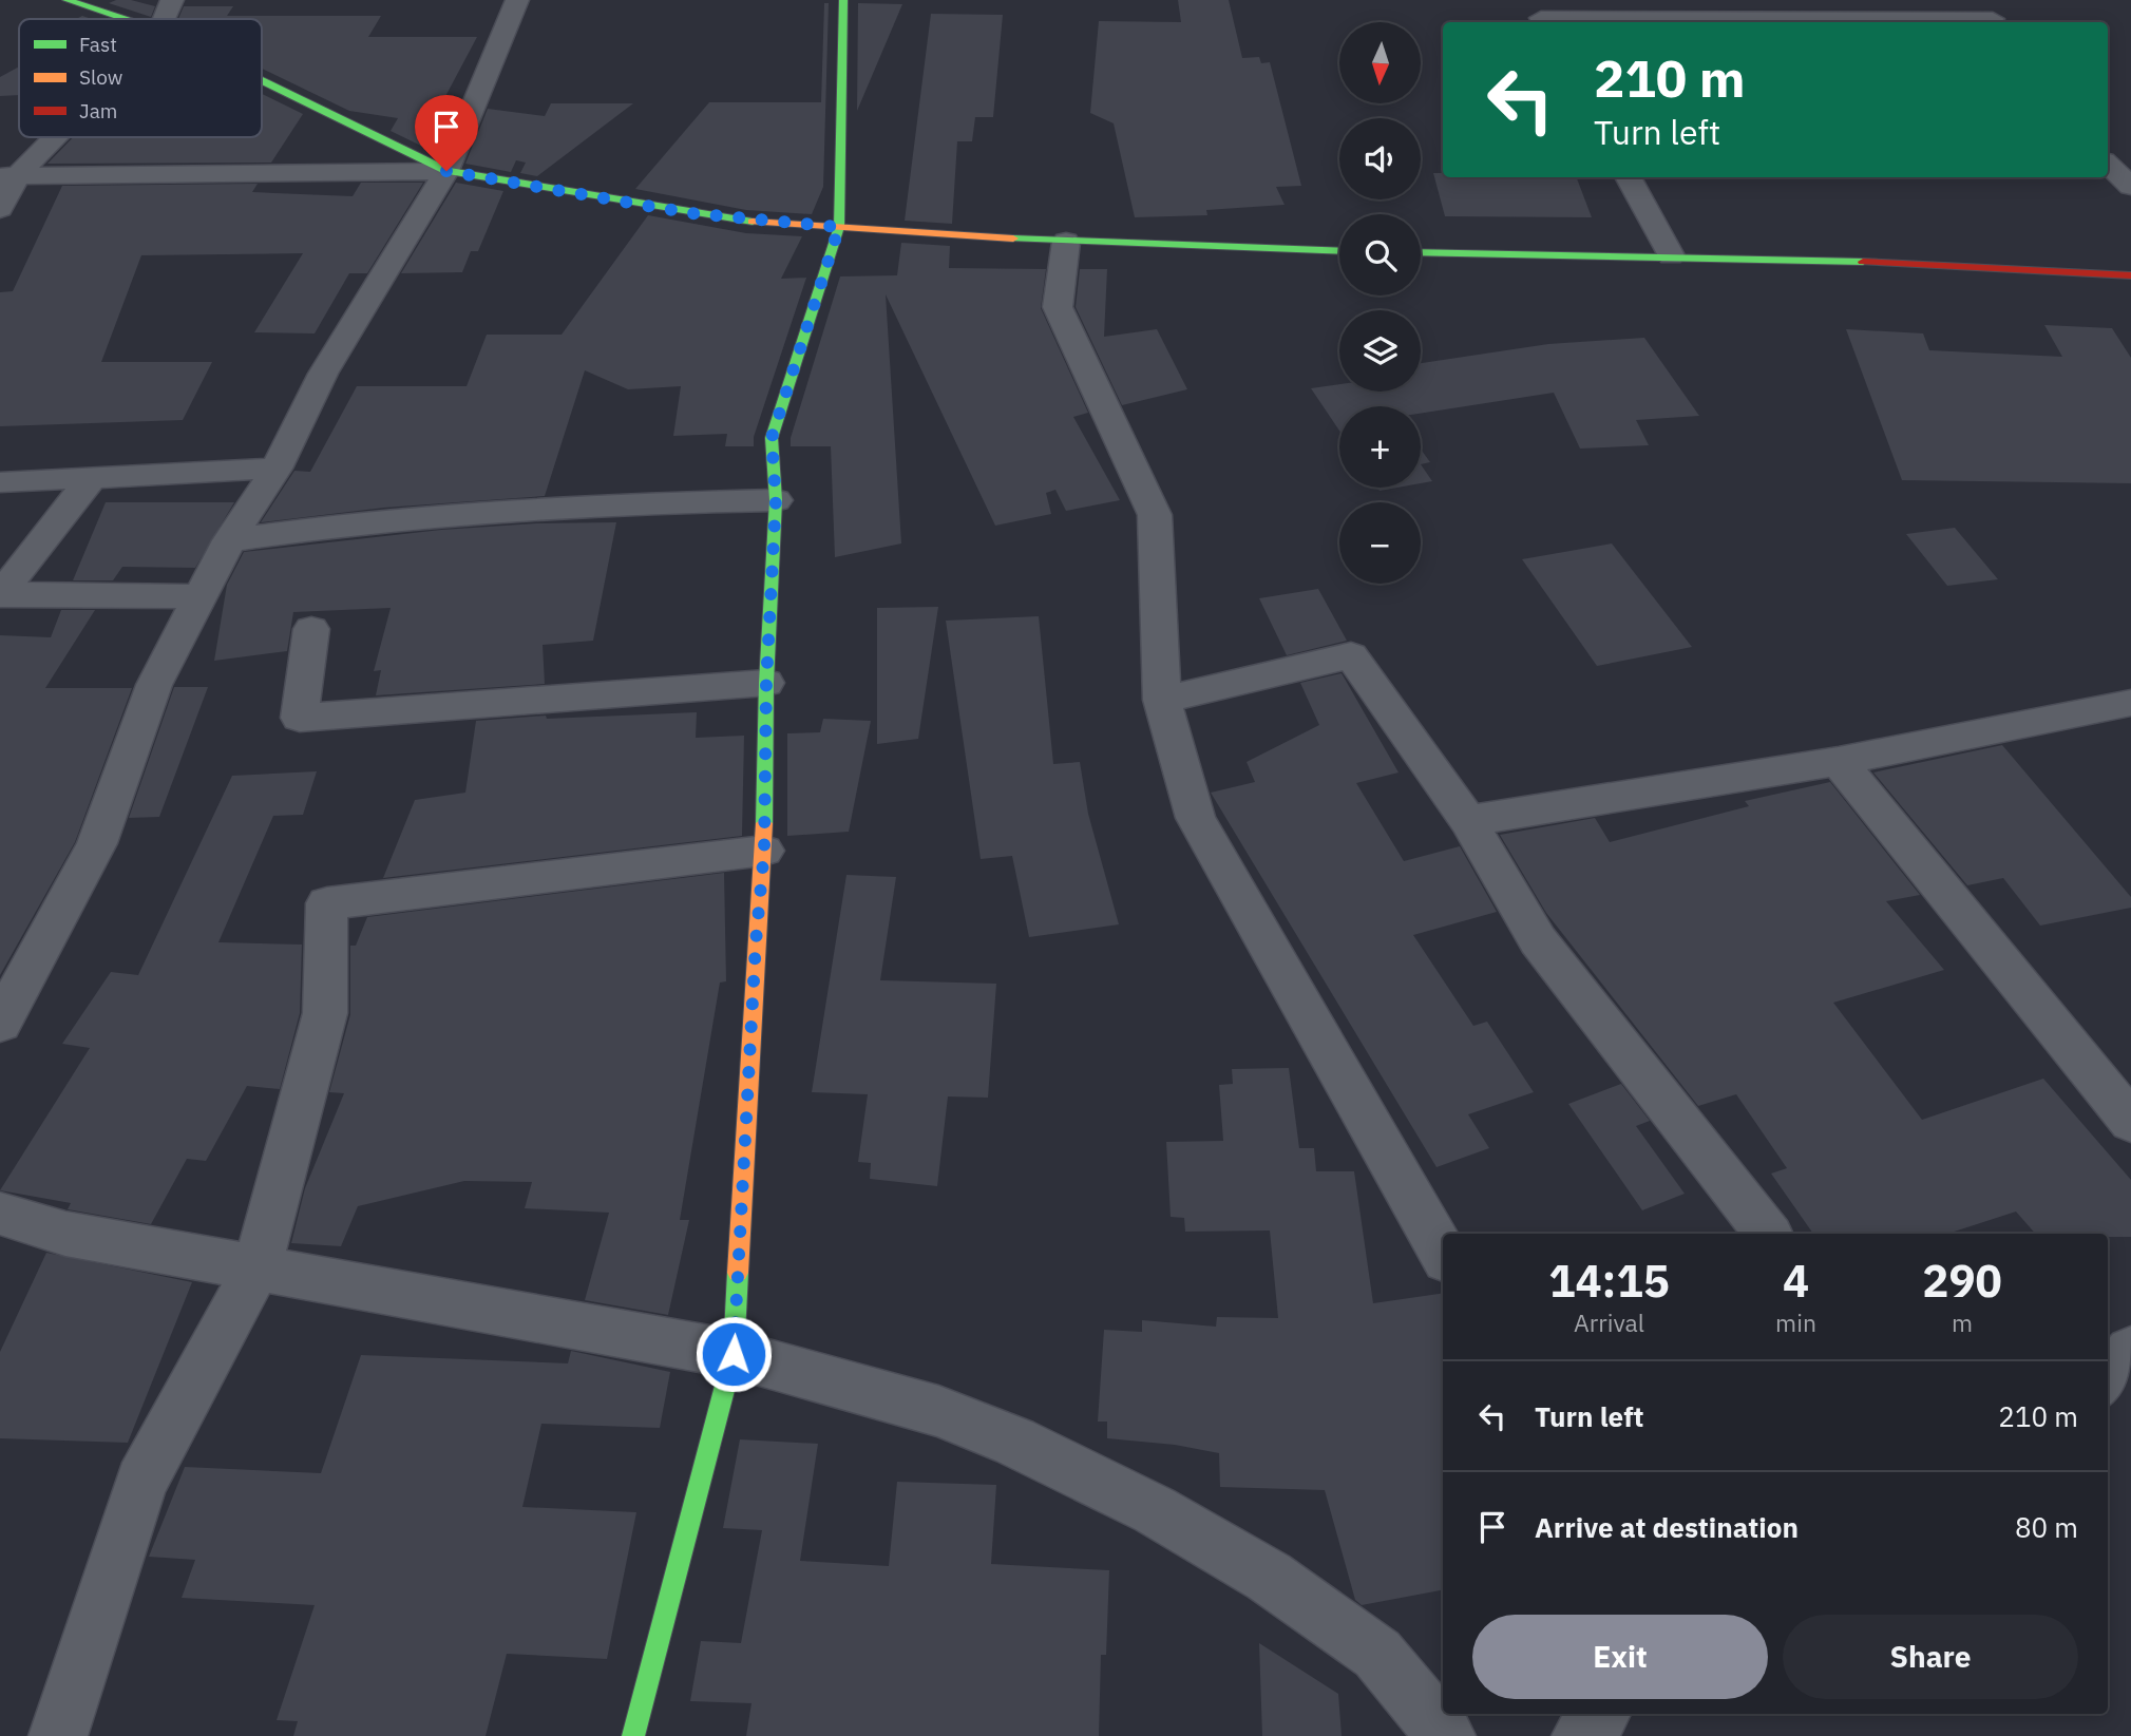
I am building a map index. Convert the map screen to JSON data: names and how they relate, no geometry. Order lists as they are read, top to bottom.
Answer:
{
  "legend": ["Fast", "Slow", "Jam"],
  "north": "bottom",
  "page": {
    "map_buttons": ["+", "−"],
    "turn": ["210 m", "Turn left"],
    "eta": [
      "14:15",
      "Arrival",
      "4",
      "min",
      "290",
      "m"
    ],
    "list": [
      {
        "name": "Turn left",
        "value": "210 m"
      },
      {
        "name": "Arrive at destination",
        "value": "80 m"
      }
    ],
    "buttons": ["Exit", "Share"]
  }
}
